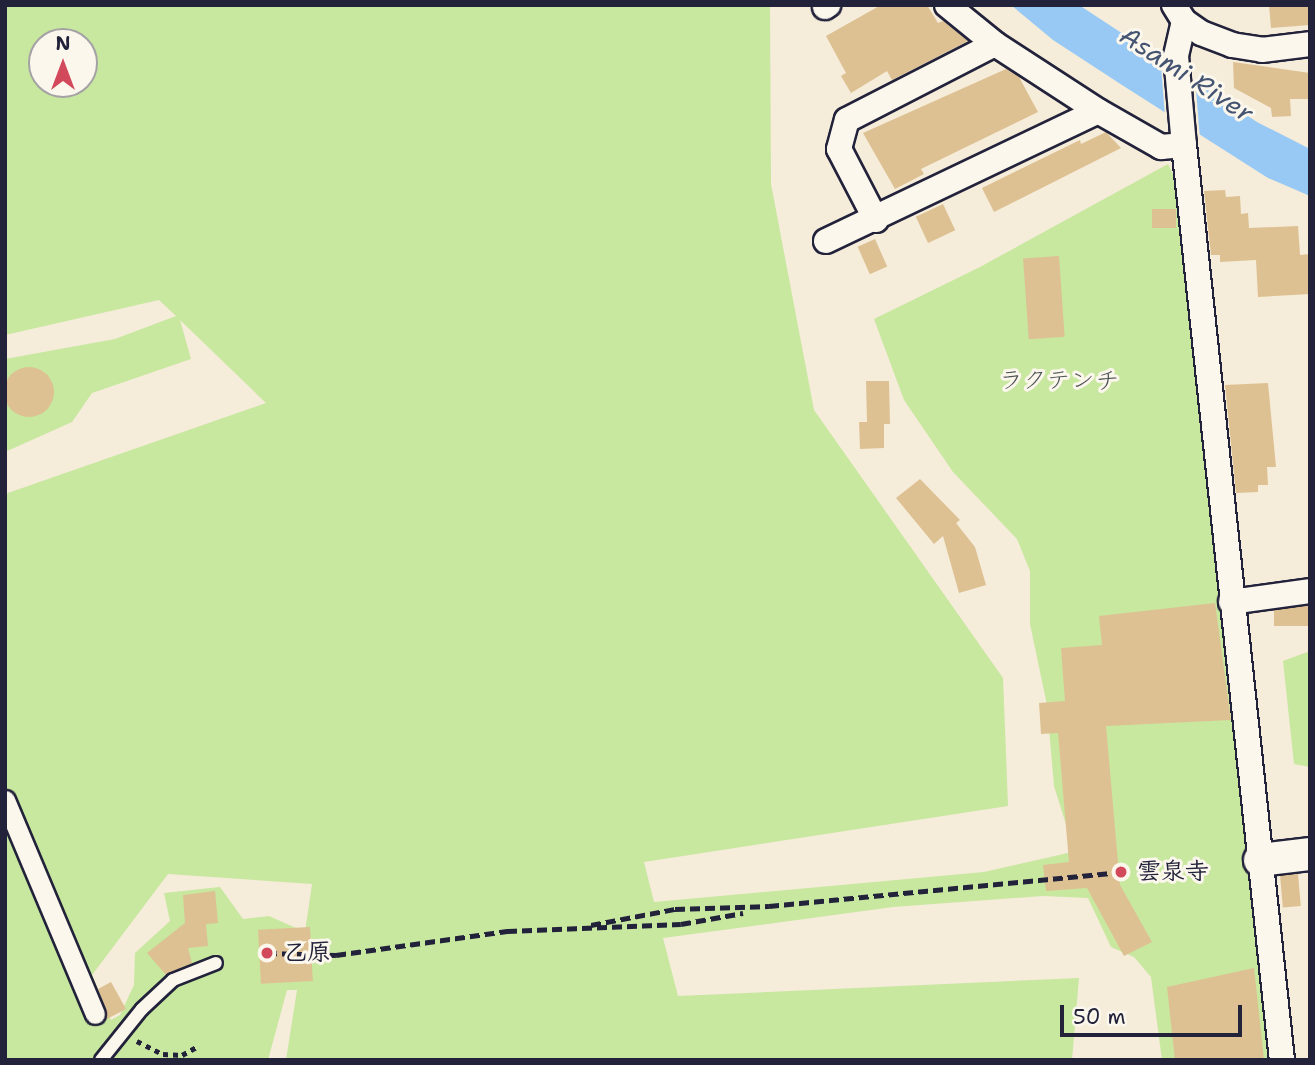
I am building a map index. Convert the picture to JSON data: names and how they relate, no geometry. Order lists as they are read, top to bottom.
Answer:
{
  "water": ["Asami River"],
  "parks": ["ラクテンチ"],
  "places": ["雲泉寺", "乙原"],
  "scale_bar": "50 m",
  "north": "top"
}
